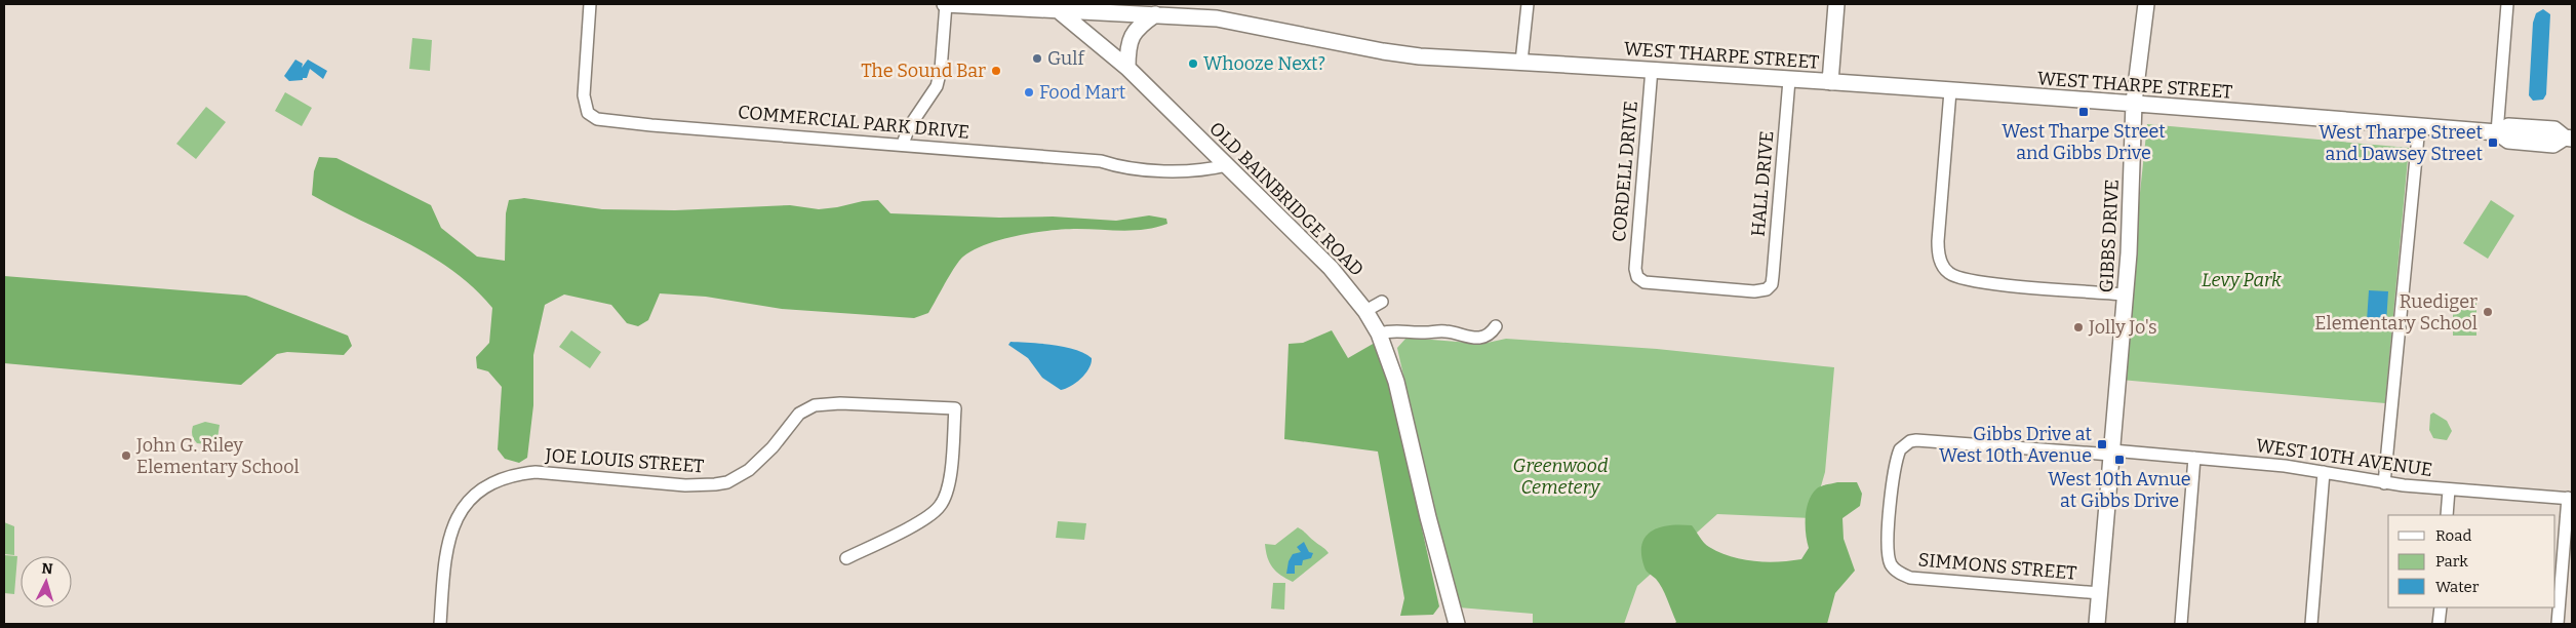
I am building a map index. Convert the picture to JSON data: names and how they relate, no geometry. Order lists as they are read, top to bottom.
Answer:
{
  "streets": {
    "main road": ["WEST THARPE STREET", "OLD BAINBRIDGE ROAD", "GIBBS DRIVE"],
    "street": [
      "COMMERCIAL PARK DRIVE",
      "CORDELL DRIVE",
      "HALL DRIVE",
      "WEST 10TH AVENUE",
      "JOE LOUIS STREET",
      "SIMMONS STREET"
    ]
  },
  "crossings": [
    ["WEST THARPE STREET", "CORDELL DRIVE"],
    ["WEST THARPE STREET", "HALL DRIVE"],
    ["WEST THARPE STREET", "OLD BAINBRIDGE ROAD"],
    ["WEST THARPE STREET", "GIBBS DRIVE"],
    ["COMMERCIAL PARK DRIVE", "OLD BAINBRIDGE ROAD"],
    ["CORDELL DRIVE", "HALL DRIVE"],
    ["GIBBS DRIVE", "WEST 10TH AVENUE"],
    ["GIBBS DRIVE", "SIMMONS STREET"],
    ["WEST 10TH AVENUE", "SIMMONS STREET"]
  ],
  "parks": ["Levy Park", "Greenwood Cemetery"],
  "places": {
    "other": [
      "Gulf",
      "Whooze Next?",
      "The Sound Bar",
      "Food Mart",
      "Ruediger Elementary School",
      "Jolly Jo's",
      "John G. Riley Elementary School"
    ],
    "transit": [
      "West Tharpe Street and Gibbs Drive",
      "West Tharpe Street and Dawsey Street",
      "Gibbs Drive at West 10th Avenue",
      "West 10th Avnue at Gibbs Drive"
    ]
  },
  "legend": ["Road", "Park", "Water"],
  "north": "top"
}
